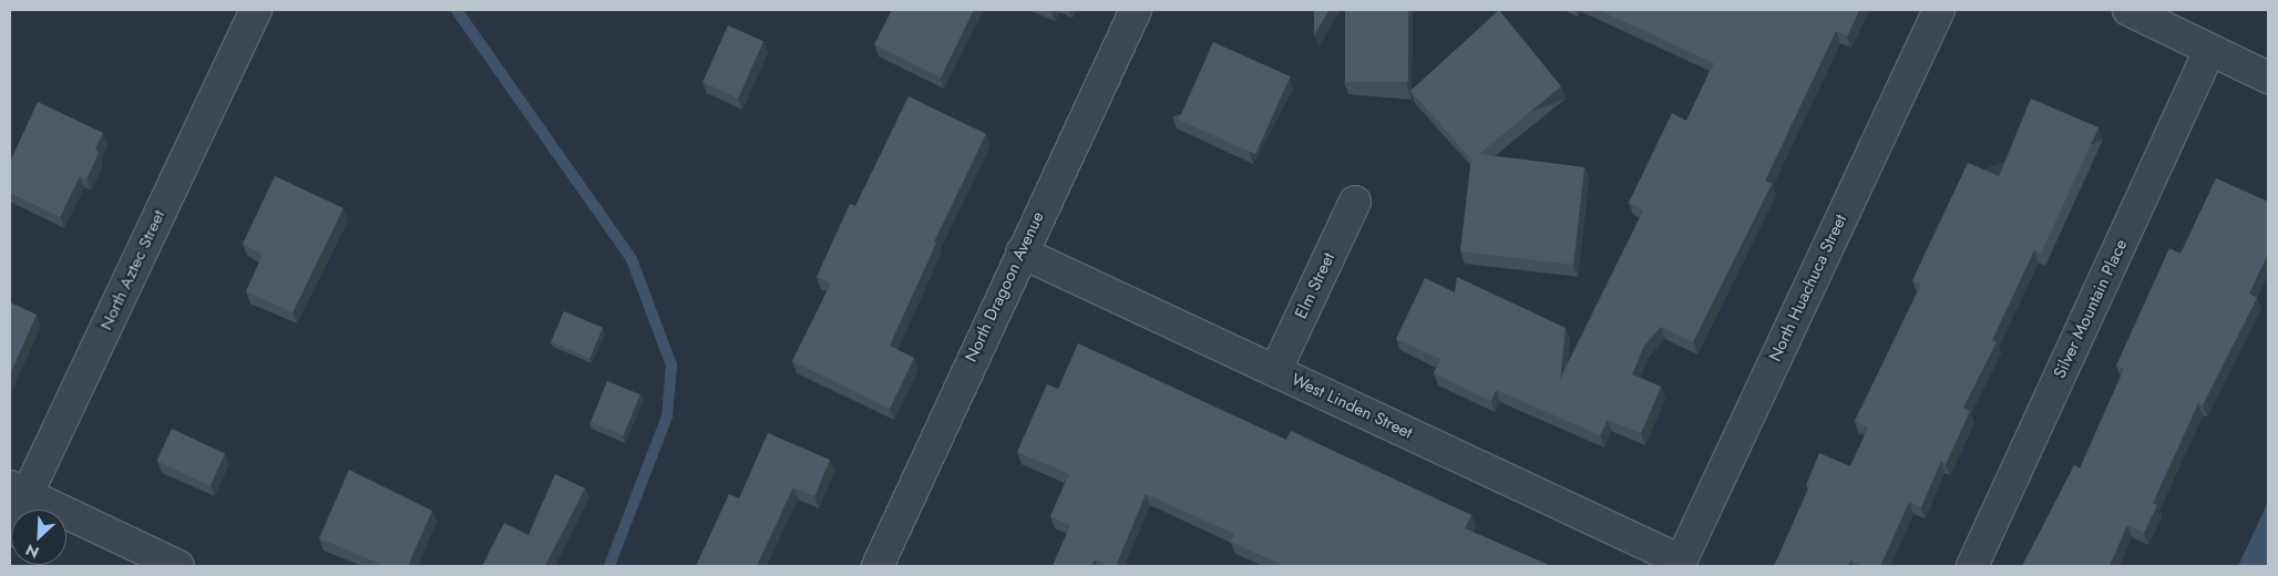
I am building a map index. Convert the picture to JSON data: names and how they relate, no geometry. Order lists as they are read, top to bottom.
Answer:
{
  "streets": {
    "street": [
      "North Aztec Street",
      "Elm Street",
      "North Dragoon Avenue",
      "North Huachuca Street",
      "Silver Mountain Place",
      "West Linden Street"
    ]
  },
  "crossings": [
    ["Elm Street", "West Linden Street"],
    ["North Dragoon Avenue", "West Linden Street"],
    ["North Huachuca Street", "West Linden Street"]
  ],
  "north": "bottom left"
}
